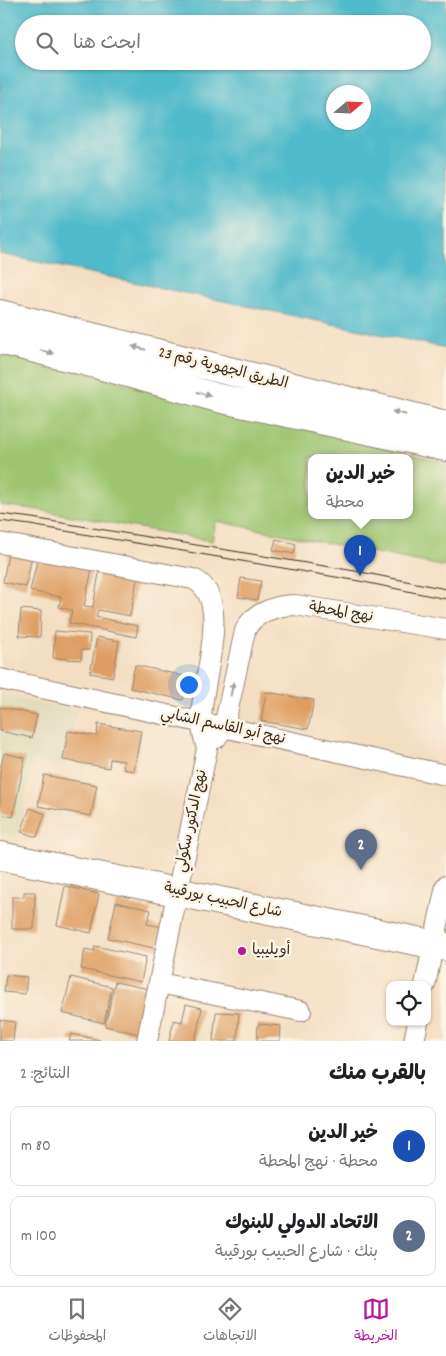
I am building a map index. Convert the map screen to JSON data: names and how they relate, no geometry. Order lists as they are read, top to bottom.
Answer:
{
  "streets": {
    "main road": ["الطريق الجهوية رقم 23", "شارع الحبيب بورقيبة"],
    "street": ["نهج المحطة", "نهج أبو القاسم الشابي", "نهج الدكتور سكولي"]
  },
  "crossings": [
    ["نهج الدكتور سكولي", "شارع الحبيب بورقيبة"]
  ],
  "places": ["أويليبيا"],
  "north": "right",
  "page": {
    "search": "ابحث هنا",
    "popup": ["خير الدين", "محطة"],
    "pins": ["1", "2"],
    "heading": ["بالقرب منك", "النتائج: 2"],
    "list": [
      {
        "mark": "1",
        "name": "خير الدين",
        "note": "محطة · نهج المحطة",
        "value": "80 m"
      },
      {
        "mark": "2",
        "name": "الاتحاد الدولي للبنوك",
        "note": "بنك · شارع الحبيب بورقيبة",
        "value": "100 m"
      }
    ],
    "nav": ["الخريطة", "الاتجاهات", "المحفوظات"]
  }
}
